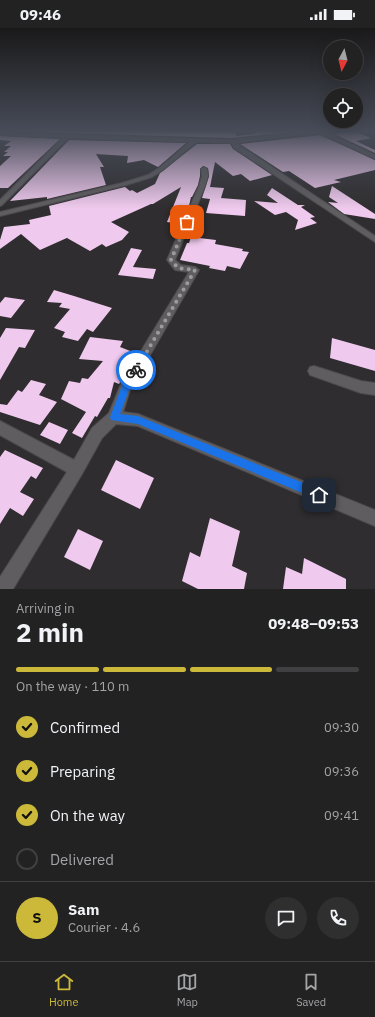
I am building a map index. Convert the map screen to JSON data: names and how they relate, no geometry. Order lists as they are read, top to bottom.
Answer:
{
  "north": "bottom",
  "page": {
    "status": "09:46",
    "heading": ["2 min", "Arriving in", "09:48–09:53"],
    "panel": ["Sam", "Courier · 4.6"],
    "bar": "On the way · 110 m",
    "list": [
      ["Confirmed", "09:30"],
      ["Preparing", "09:36"],
      ["On the way", "09:41"],
      "Delivered"
    ],
    "round": "S",
    "tabs": ["Home", "Map", "Saved"]
  }
}
